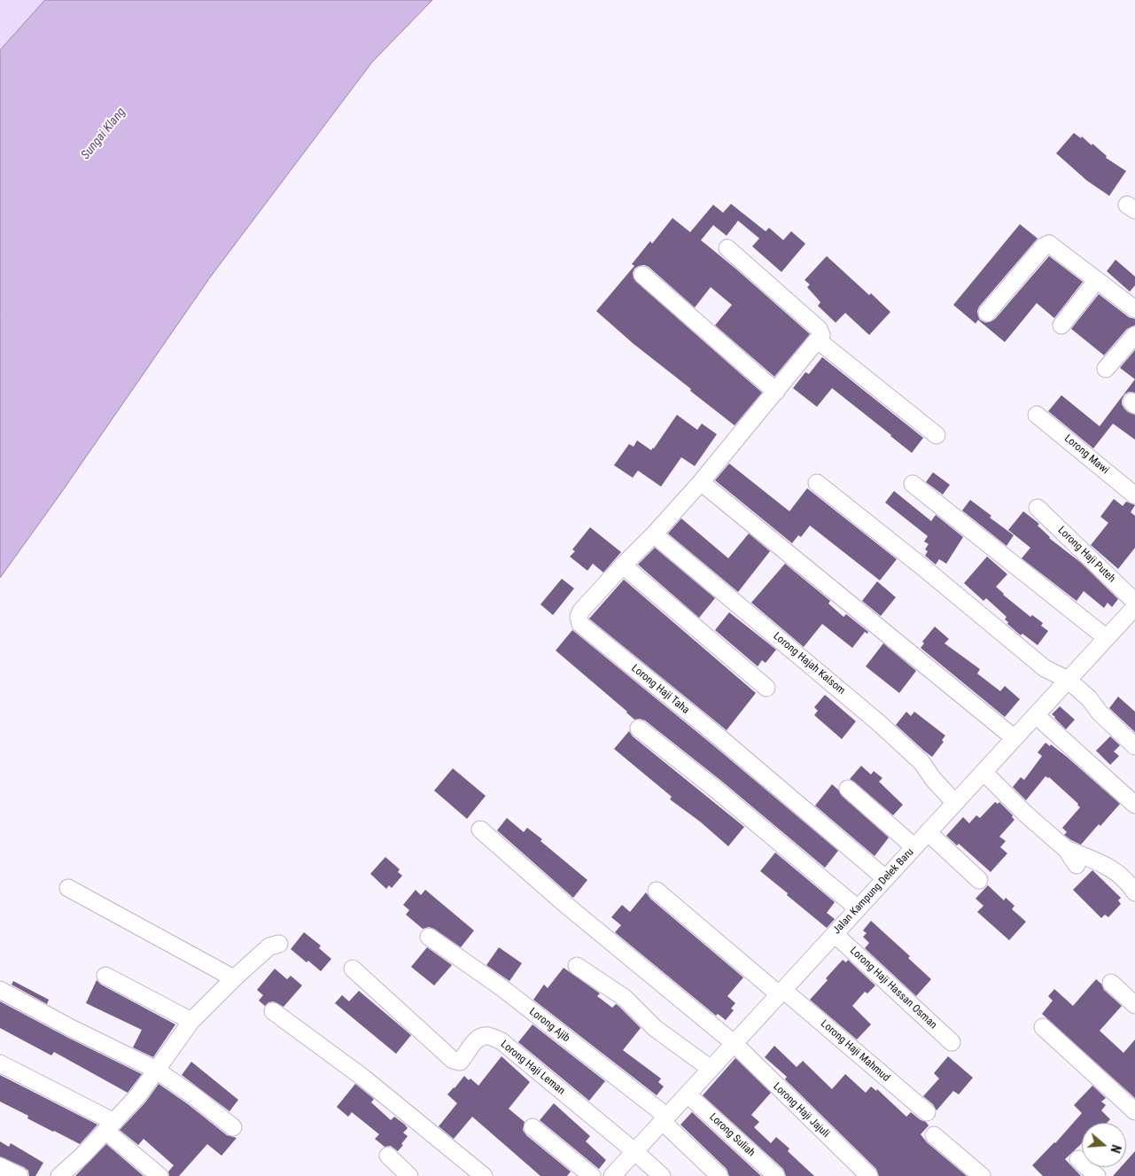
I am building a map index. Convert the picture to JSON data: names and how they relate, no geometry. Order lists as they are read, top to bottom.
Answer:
{
  "streets": {
    "street": [
      "Lorong Mawi",
      "Lorong Haji Puteh",
      "Lorong Hajah Kalsom",
      "Lorong Haji Taha",
      "Jalan Kampung Delek Baru",
      "Lorong Haji Hassan Osman",
      "Lorong Ajib",
      "Lorong Haji Mahmud",
      "Lorong Haji Leman",
      "Lorong Haji Jajuli",
      "Lorong Suliah"
    ]
  },
  "crossings": [
    ["Lorong Hajah Kalsom", "Lorong Haji Taha"],
    ["Lorong Hajah Kalsom", "Jalan Kampung Delek Baru"],
    ["Lorong Haji Taha", "Jalan Kampung Delek Baru"],
    ["Jalan Kampung Delek Baru", "Lorong Haji Hassan Osman"],
    ["Jalan Kampung Delek Baru", "Lorong Ajib"],
    ["Jalan Kampung Delek Baru", "Lorong Haji Mahmud"],
    ["Jalan Kampung Delek Baru", "Lorong Haji Leman"],
    ["Jalan Kampung Delek Baru", "Lorong Haji Jajuli"],
    ["Jalan Kampung Delek Baru", "Lorong Suliah"]
  ],
  "water": ["Sungai Klang"],
  "north": "right"
}
